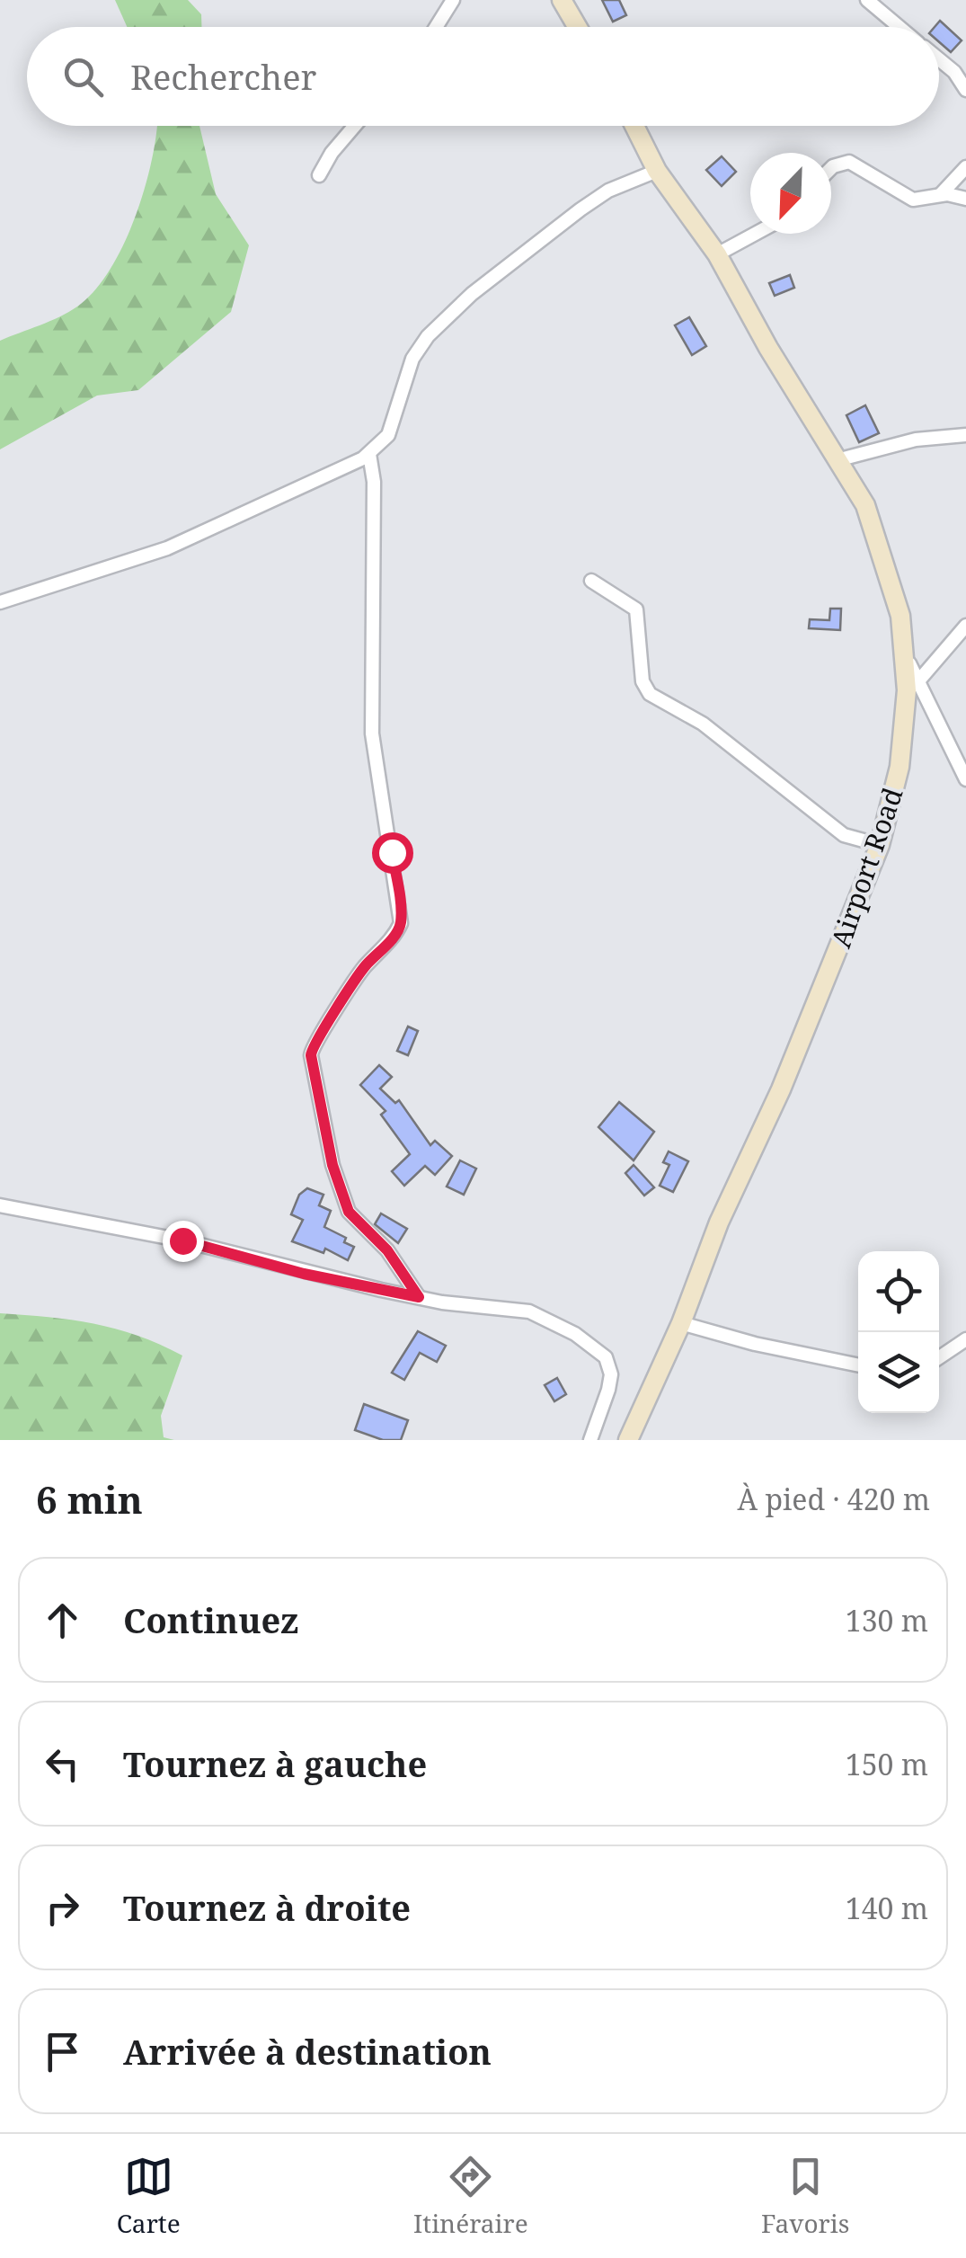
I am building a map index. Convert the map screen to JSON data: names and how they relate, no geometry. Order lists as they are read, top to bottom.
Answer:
{
  "streets": {
    "main road": ["Airport Road"]
  },
  "north": "bottom left",
  "page": {
    "search": "Rechercher",
    "heading": ["6 min", "À pied · 420 m"],
    "list": [
      ["Continuez", "130 m"],
      ["Tournez à gauche", "150 m"],
      ["Tournez à droite", "140 m"],
      "Arrivée à destination"
    ],
    "nav": ["Carte", "Itinéraire", "Favoris"]
  }
}
